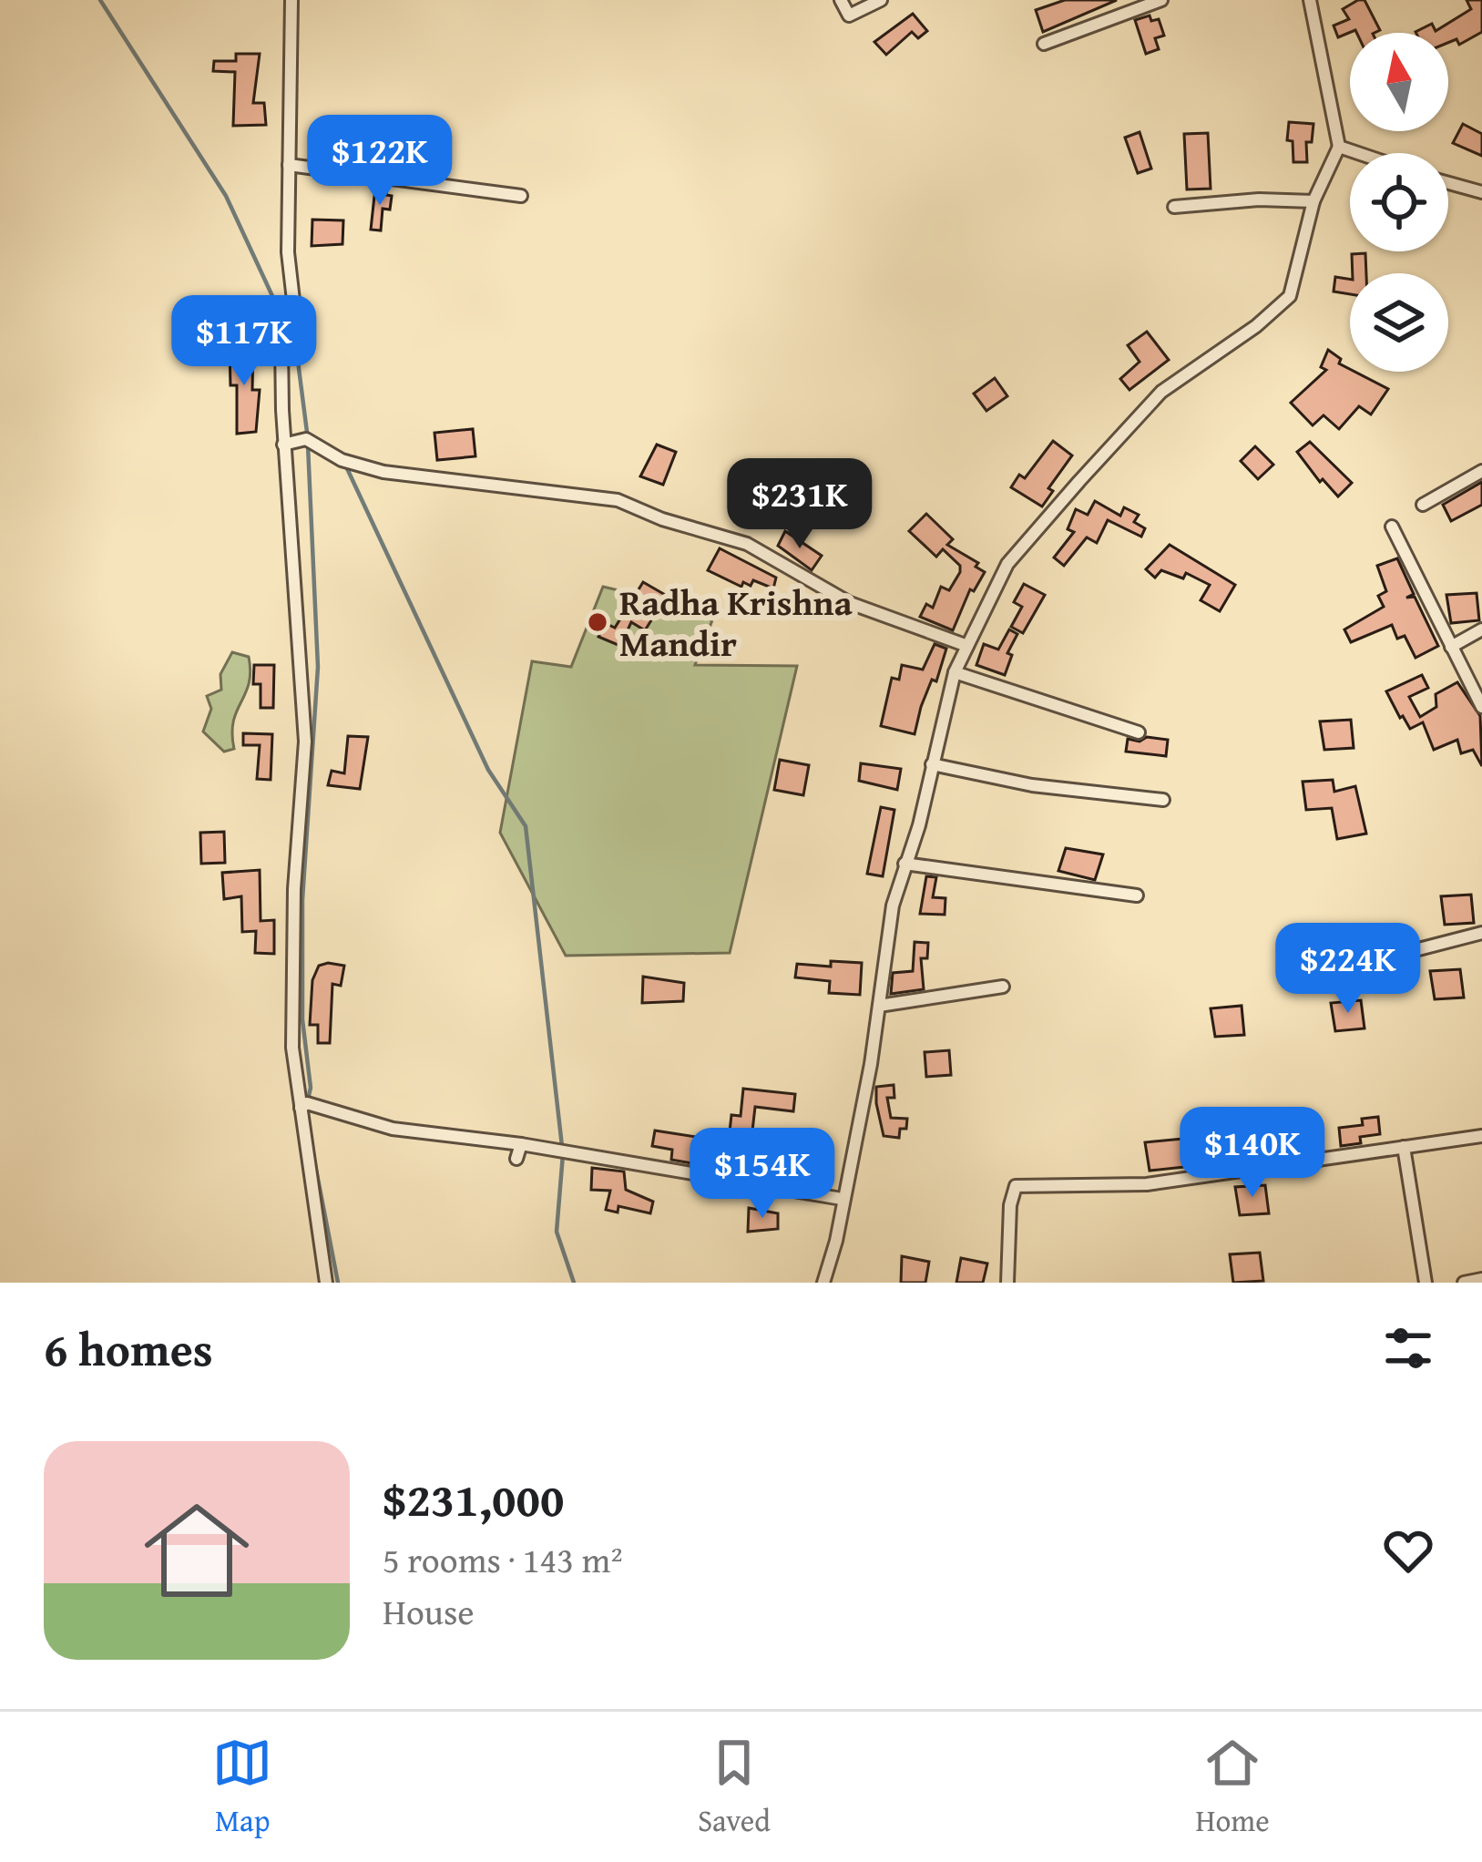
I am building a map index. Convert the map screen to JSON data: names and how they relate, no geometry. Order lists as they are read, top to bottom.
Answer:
{
  "places": ["Radha Krishna Mandir"],
  "north": "top",
  "page": {
    "price": [
      "$122K",
      "$117K",
      "$231K",
      "$224K",
      "$140K",
      "$154K"
    ],
    "heading": "6 homes",
    "list": [
      {
        "name": "$231,000",
        "note": "5 rooms · 143 m² · House"
      }
    ],
    "tabs": ["Map", "Saved", "Home"]
  }
}
